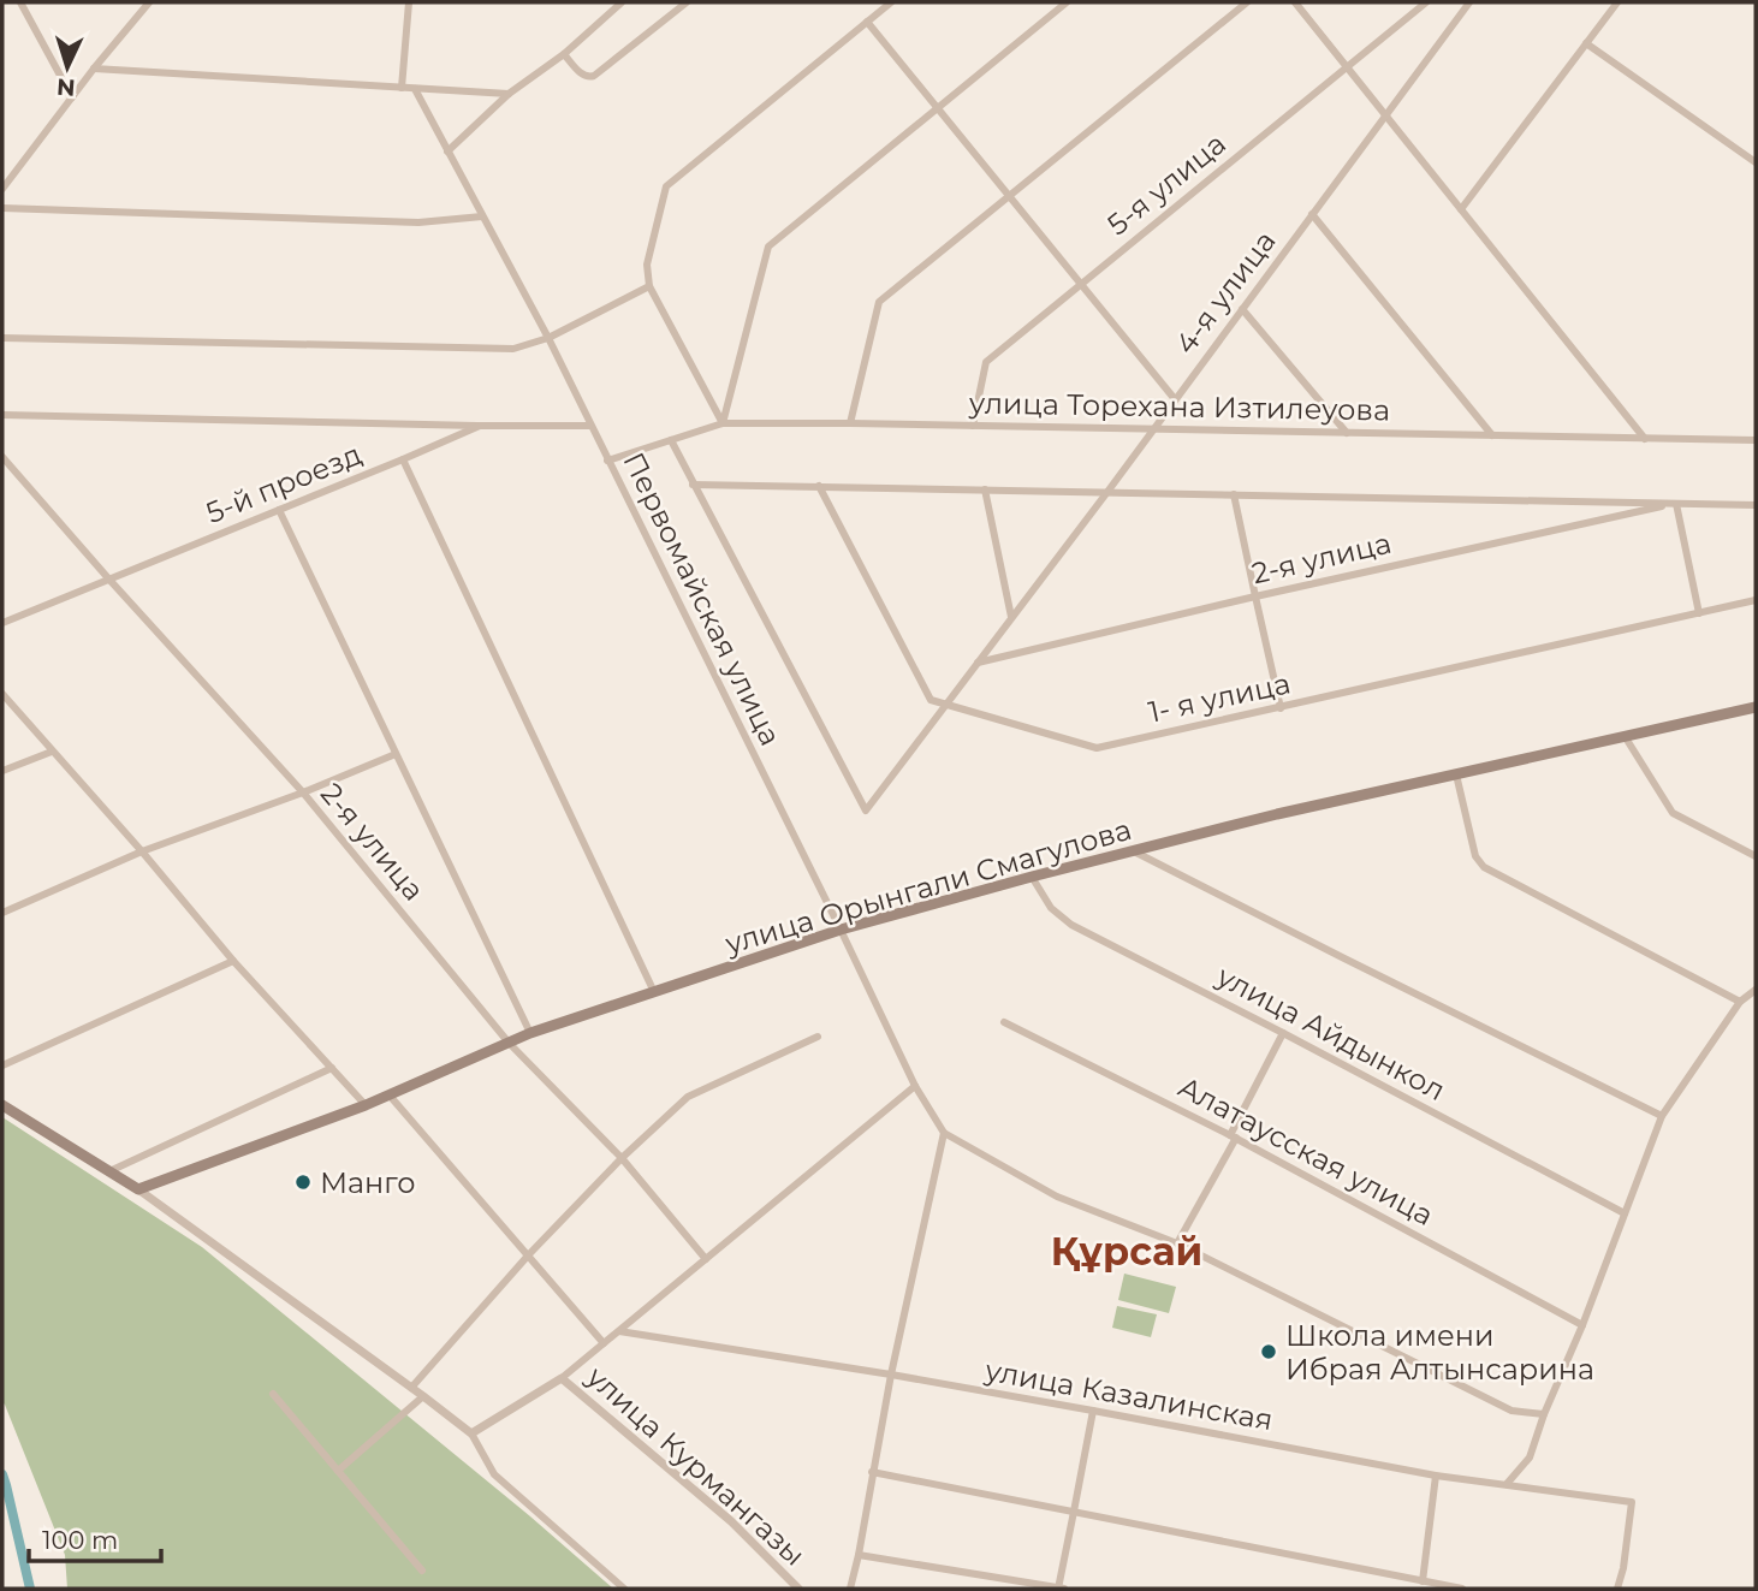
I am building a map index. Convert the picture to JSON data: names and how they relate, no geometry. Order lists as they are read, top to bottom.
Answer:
{
  "streets": {
    "main road": ["улица Орынгали Смагулова"],
    "street": [
      "5-я улица",
      "4-я улица",
      "улица Торехана Изтилеуова",
      "5-й проезд",
      "2-я улица",
      "Первомайская улица",
      "1- я улица",
      "улица Айдынкол",
      "Алатаусская улица",
      "улица Казалинская",
      "улица Курмангазы"
    ]
  },
  "crossings": [
    ["5-я улица", "улица Торехана Изтилеуова"],
    ["4-я улица", "улица Торехана Изтилеуова"],
    ["4-я улица", "2-я улица"],
    ["4-я улица", "1- я улица"],
    ["улица Торехана Изтилеуова", "Первомайская улица"],
    ["5-й проезд", "2-я улица"],
    ["5-й проезд", "Первомайская улица"],
    ["2-я улица", "улица Орынгали Смагулова"],
    ["Первомайская улица", "улица Орынгали Смагулова"],
    ["улица Орынгали Смагулова", "улица Айдынкол"]
  ],
  "districts": ["Құрсай"],
  "places": ["Манго", "Школа имени Ибрая Алтынсарина"],
  "scale_bar": "100 m",
  "north": "bottom"
}
